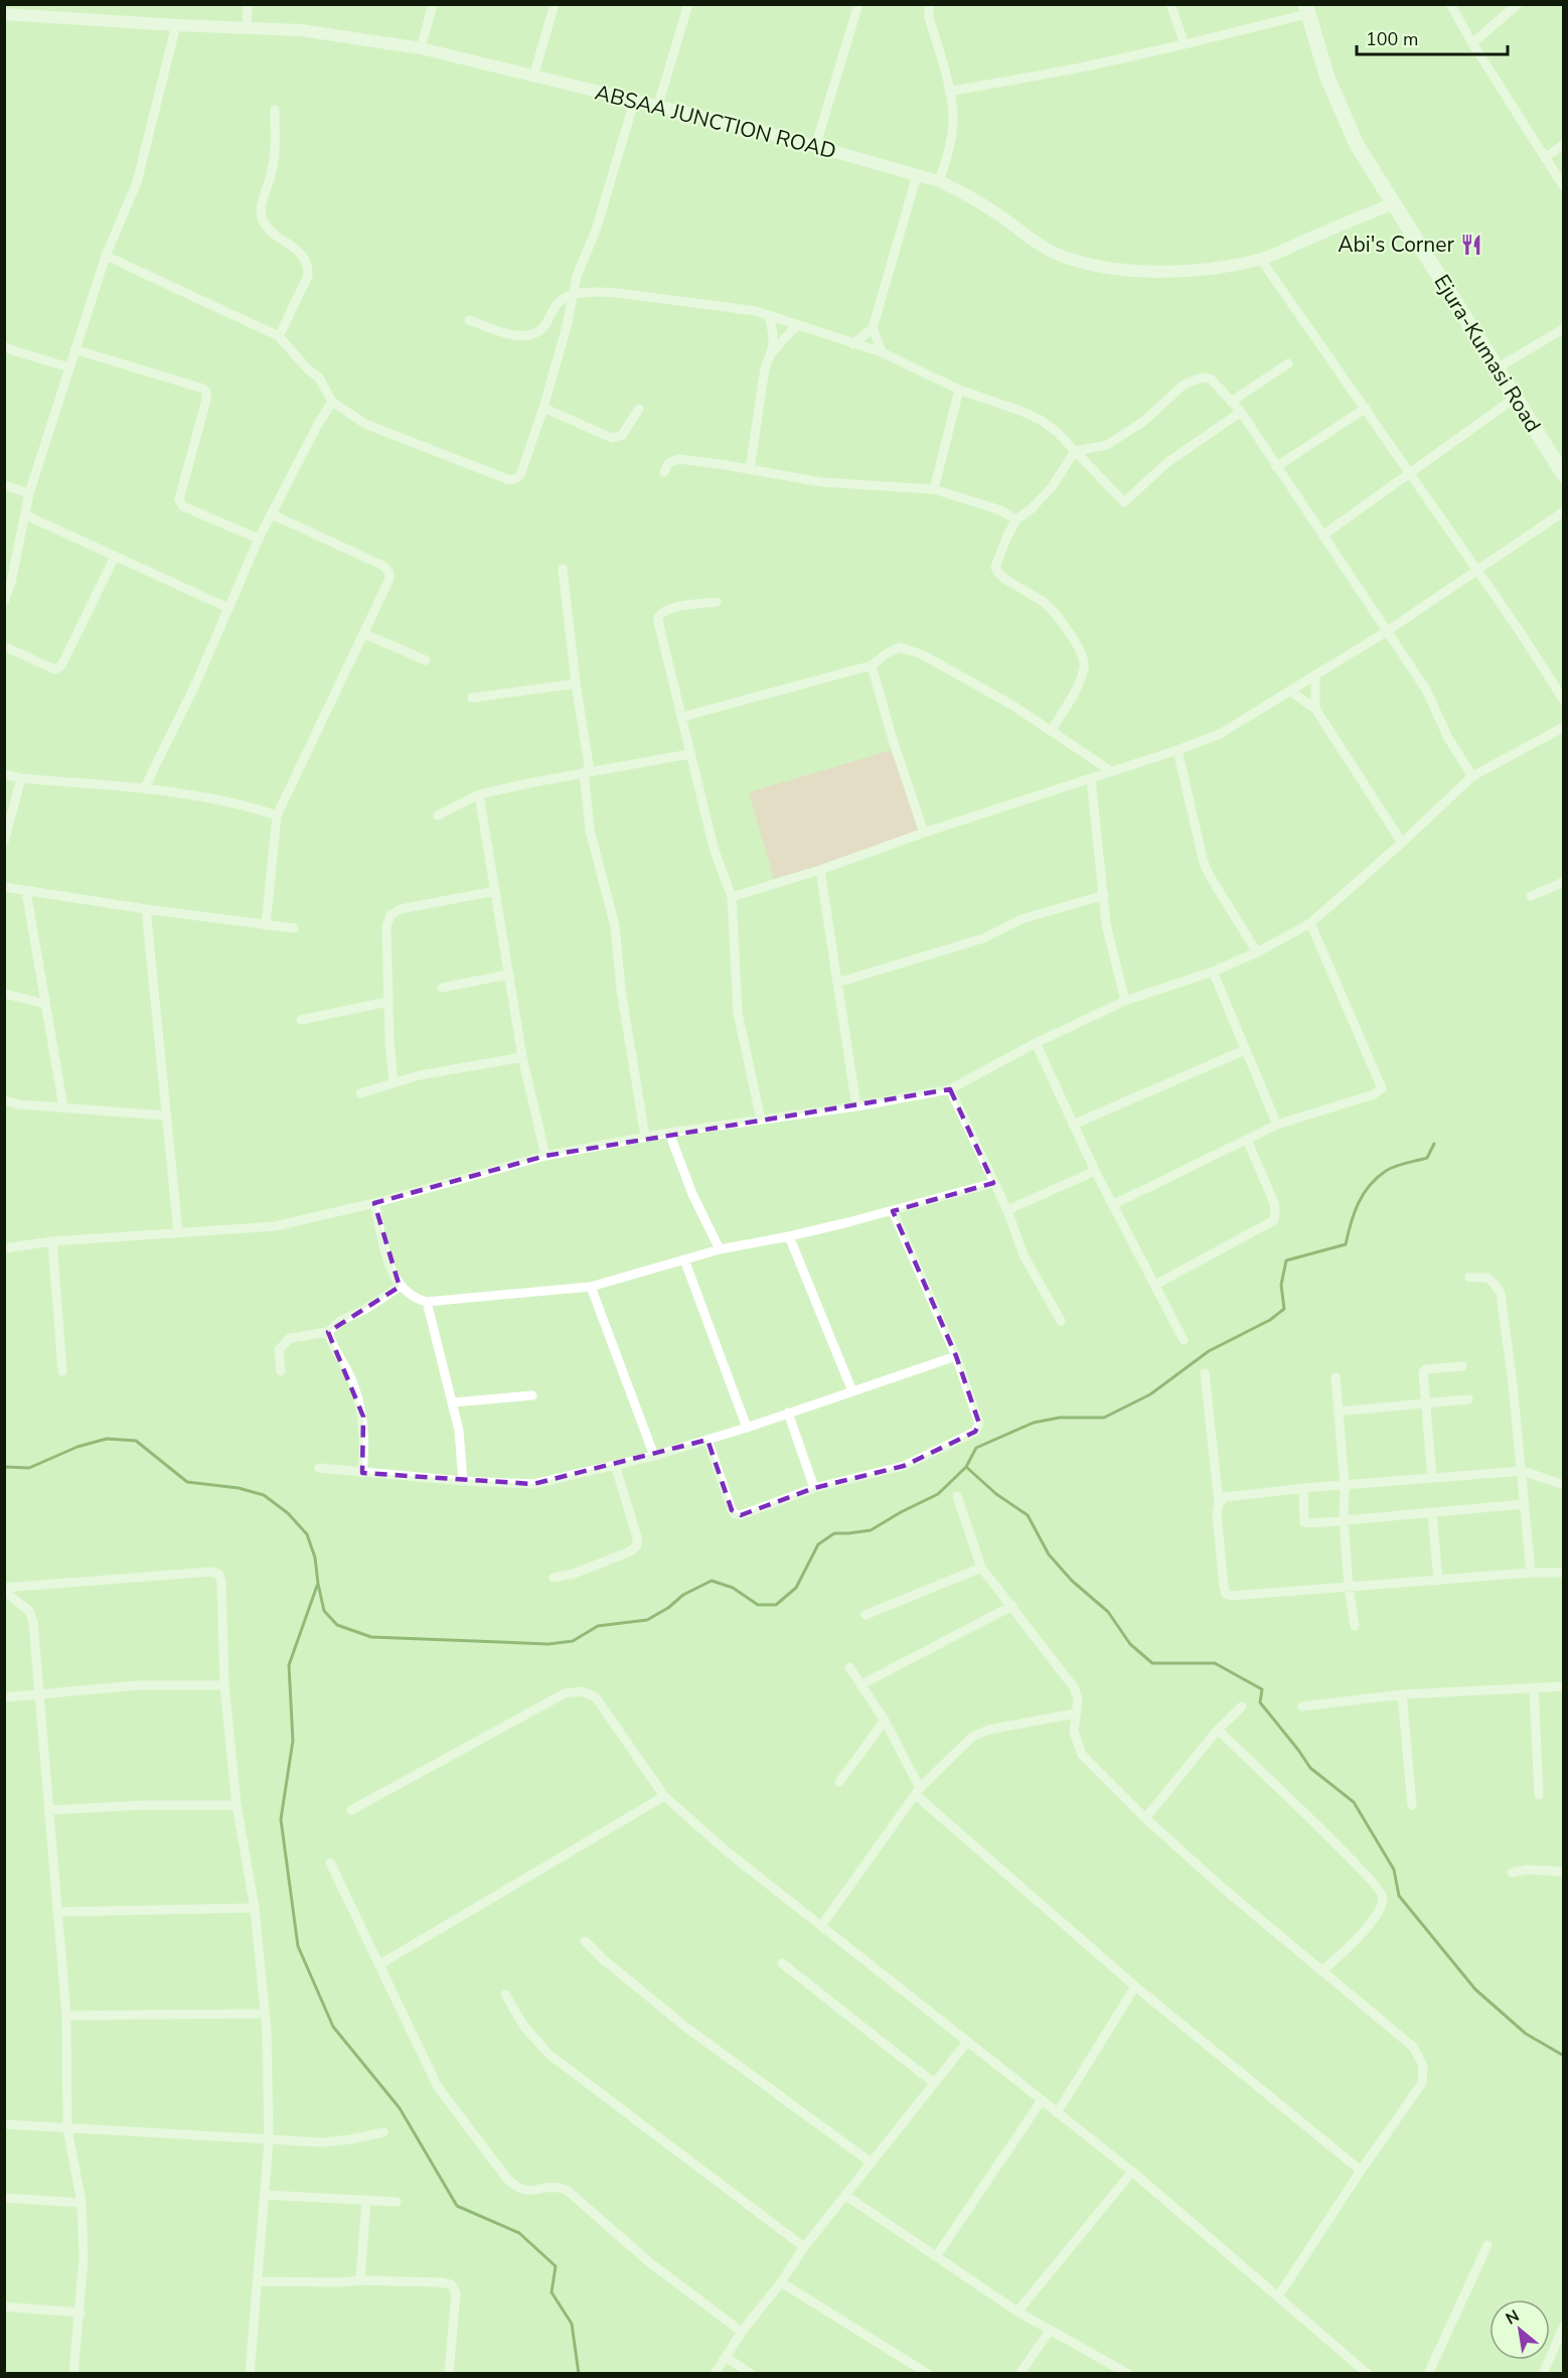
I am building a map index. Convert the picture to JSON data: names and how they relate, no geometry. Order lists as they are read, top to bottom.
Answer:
{
  "streets": {
    "main road": ["Ejura-Kumasi Road"],
    "street": ["ABSAA JUNCTION ROAD"]
  },
  "crossings": [
    ["ABSAA JUNCTION ROAD", "Ejura-Kumasi Road"]
  ],
  "places": {
    "restaurant": ["Abi's Corner"]
  },
  "scale_bar": "100 m",
  "north": "top left"
}
